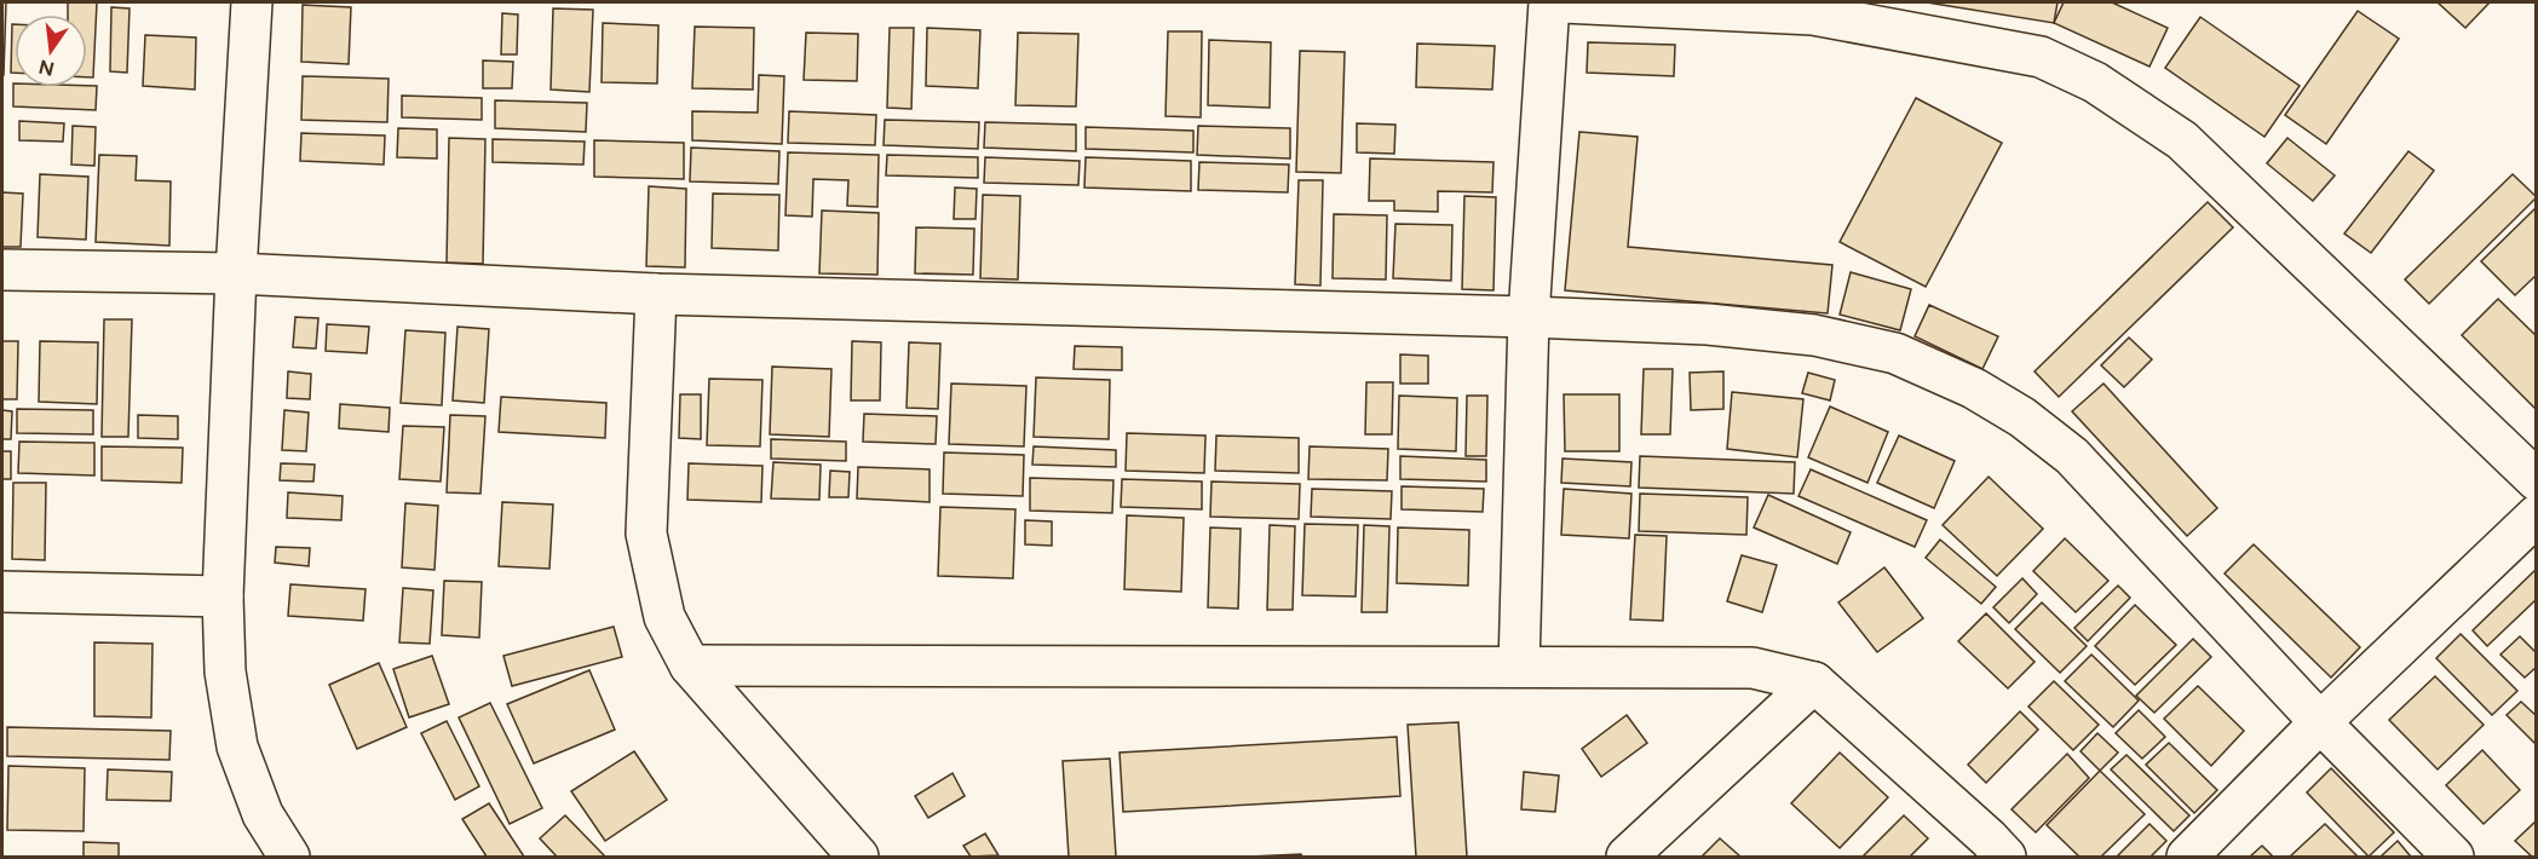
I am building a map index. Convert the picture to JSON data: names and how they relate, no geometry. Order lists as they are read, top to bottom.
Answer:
{
  "north": "bottom"
}
